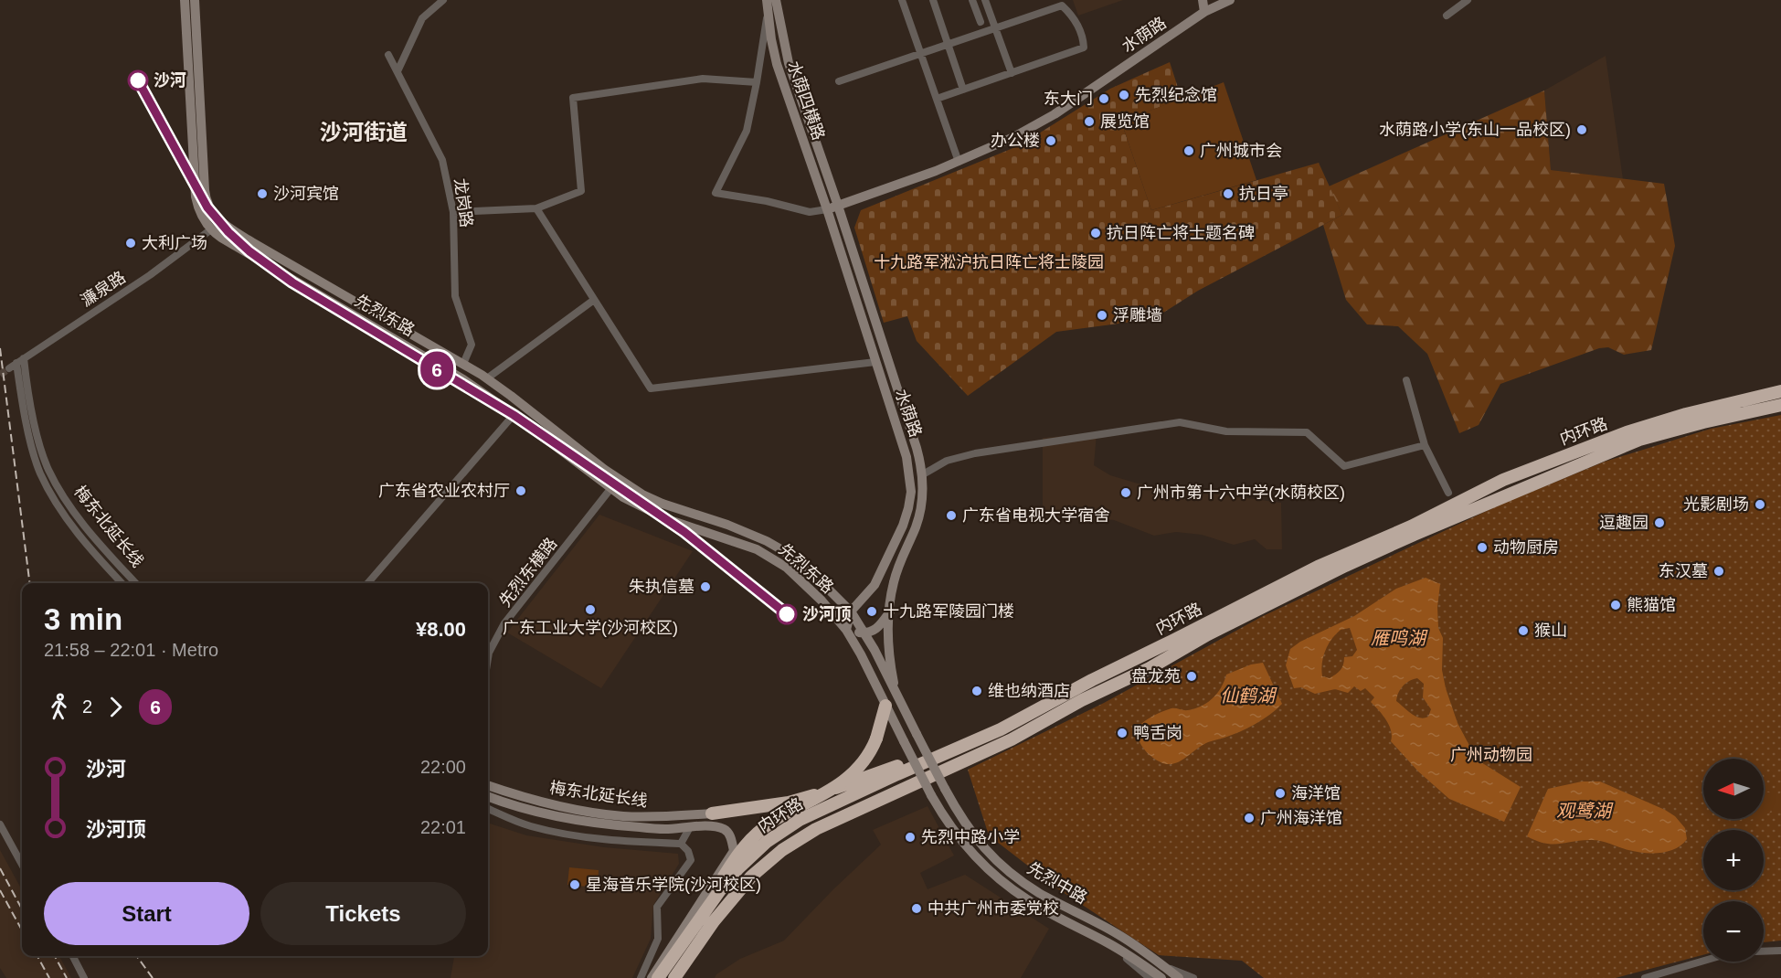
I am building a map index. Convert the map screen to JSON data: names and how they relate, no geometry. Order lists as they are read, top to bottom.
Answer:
{
  "streets": {
    "highway": ["内环路"],
    "street": [
      "水荫路",
      "水荫四横路",
      "龙岗路",
      "濂泉路",
      "先烈东路",
      "梅东北延长线",
      "先烈东横路",
      "先烈中路"
    ]
  },
  "crossings": [
    ["水荫路", "水荫四横路"],
    ["水荫路", "先烈东路"],
    ["龙岗路", "先烈东路"],
    ["濂泉路", "先烈东路"],
    ["濂泉路", "梅东北延长线"],
    ["先烈东路", "先烈东横路"],
    ["先烈东路", "先烈中路"]
  ],
  "districts": ["沙河街道"],
  "water": ["雁鸣湖", "仙鹤湖", "观鹭湖"],
  "parks": ["十九路军淞沪抗日阵亡将士陵园", "广州动物园"],
  "places": [
    "沙河",
    "先烈纪念馆",
    "东大门",
    "展览馆",
    "水荫路小学(东山一品校区)",
    "办公楼",
    "广州城市会",
    "沙河宾馆",
    "抗日亭",
    "抗日阵亡将士题名碑",
    "大利广场",
    "浮雕墙",
    "广东省农业农村厅",
    "广州市第十六中学(水荫校区)",
    "光影剧场",
    "广东省电视大学宿舍",
    "逗趣园",
    "动物厨房",
    "东汉墓",
    "朱执信墓",
    "熊猫馆",
    "广东工业大学(沙河校区)",
    "十九路军陵园门楼",
    "沙河顶",
    "猴山",
    "盘龙苑",
    "维也纳酒店",
    "鸭舌岗",
    "海洋馆",
    "广州海洋馆",
    "先烈中路小学",
    "星海音乐学院(沙河校区)",
    "中共广州市委党校"
  ],
  "lines": ["metro line 6"],
  "north": "left",
  "page": {
    "on_map": "6",
    "heading": ["3 min", "21:58 – 22:01 · Metro", "¥8.00"],
    "legs": ["2", "6"],
    "list": [
      {
        "name": "沙河",
        "value": "22:00"
      },
      {
        "name": "沙河顶",
        "value": "22:01"
      }
    ],
    "map_buttons": ["+", "−"],
    "buttons": ["Start", "Tickets"]
  }
}
